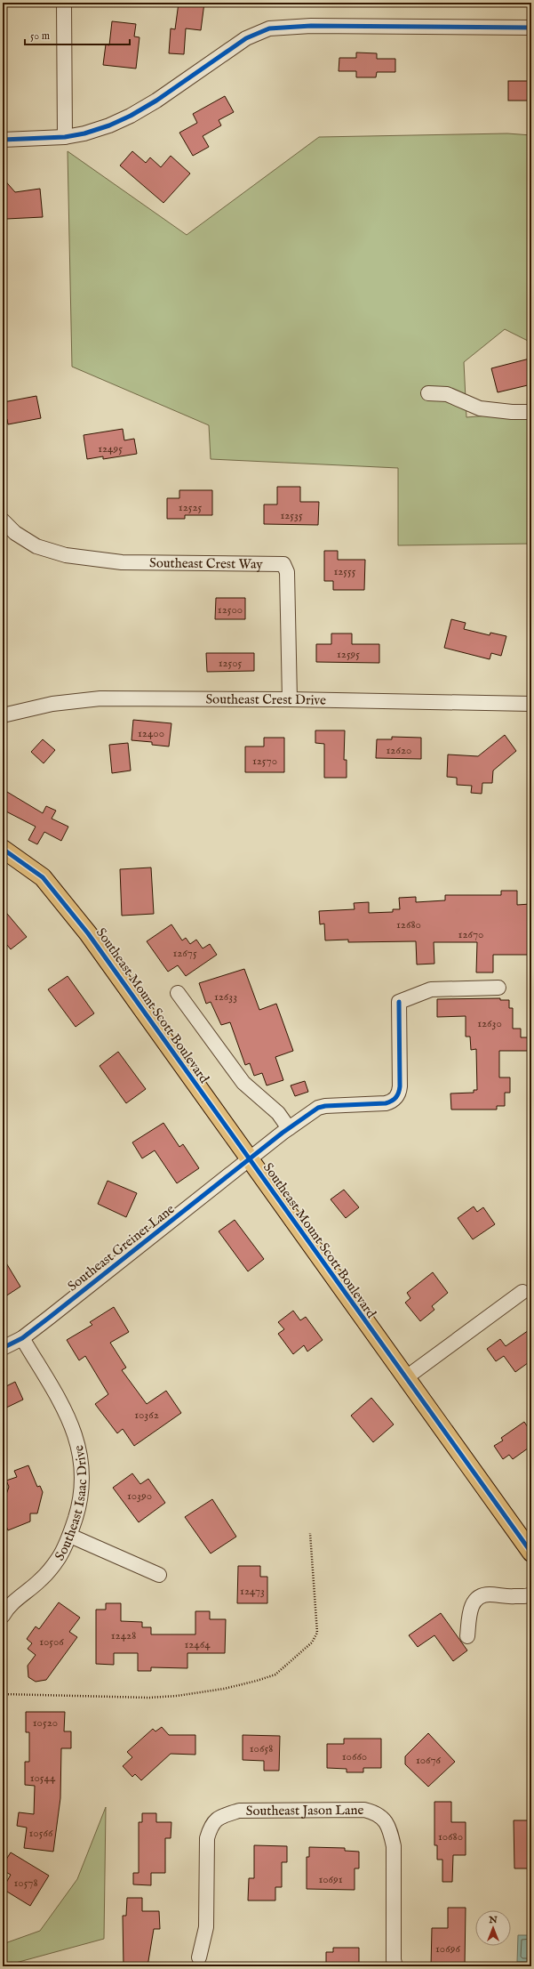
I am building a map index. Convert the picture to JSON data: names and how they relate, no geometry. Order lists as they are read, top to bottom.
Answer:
{
  "streets": {
    "main road": ["Southeast Mount Scott Boulevard"],
    "street": [
      "Southeast Crest Way",
      "Southeast Crest Drive",
      "Southeast Greiner Lane",
      "Southeast Isaac Drive",
      "Southeast Jason Lane"
    ]
  },
  "crossings": [
    ["Southeast Crest Way", "Southeast Crest Drive"],
    ["Southeast Mount Scott Boulevard", "Southeast Greiner Lane"],
    ["Southeast Greiner Lane", "Southeast Isaac Drive"]
  ],
  "house_numbers": [
    "12495",
    "12525",
    "12535",
    "12555",
    "12500",
    "12595",
    "12505",
    "12400",
    "12620",
    "12570",
    "12680",
    "12670",
    "12675",
    "12633",
    "12630",
    "10362",
    "10390",
    "12473",
    "12428",
    "10506",
    "12464",
    "10520",
    "10658",
    "10660",
    "10676",
    "10544",
    "10566",
    "10680",
    "10691",
    "10578",
    "10696"
  ],
  "scale_bar": "50 m",
  "north": "top"
}
